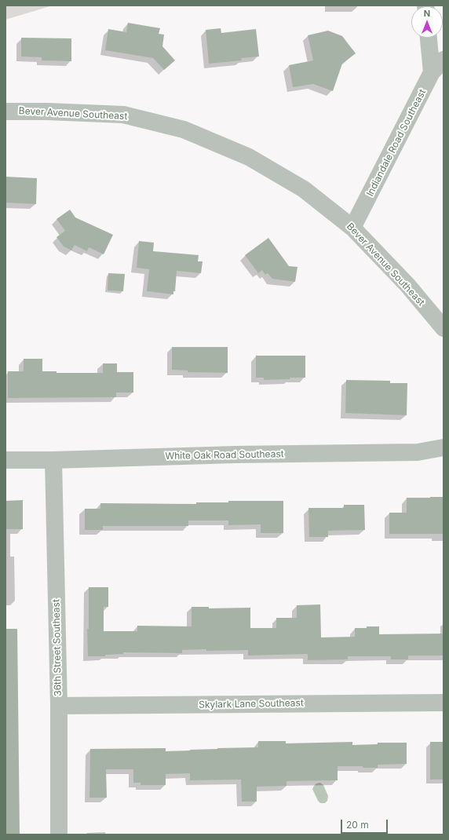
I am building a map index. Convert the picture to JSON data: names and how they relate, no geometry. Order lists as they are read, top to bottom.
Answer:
{
  "streets": {
    "street": [
      "Bever Avenue Southeast",
      "Indiandale Road Southeast",
      "White Oak Road Southeast",
      "36th Street Southeast",
      "Skylark Lane Southeast"
    ]
  },
  "crossings": [
    ["Bever Avenue Southeast", "Indiandale Road Southeast"],
    ["White Oak Road Southeast", "36th Street Southeast"],
    ["36th Street Southeast", "Skylark Lane Southeast"]
  ],
  "scale_bar": "20 m",
  "north": "top"
}
